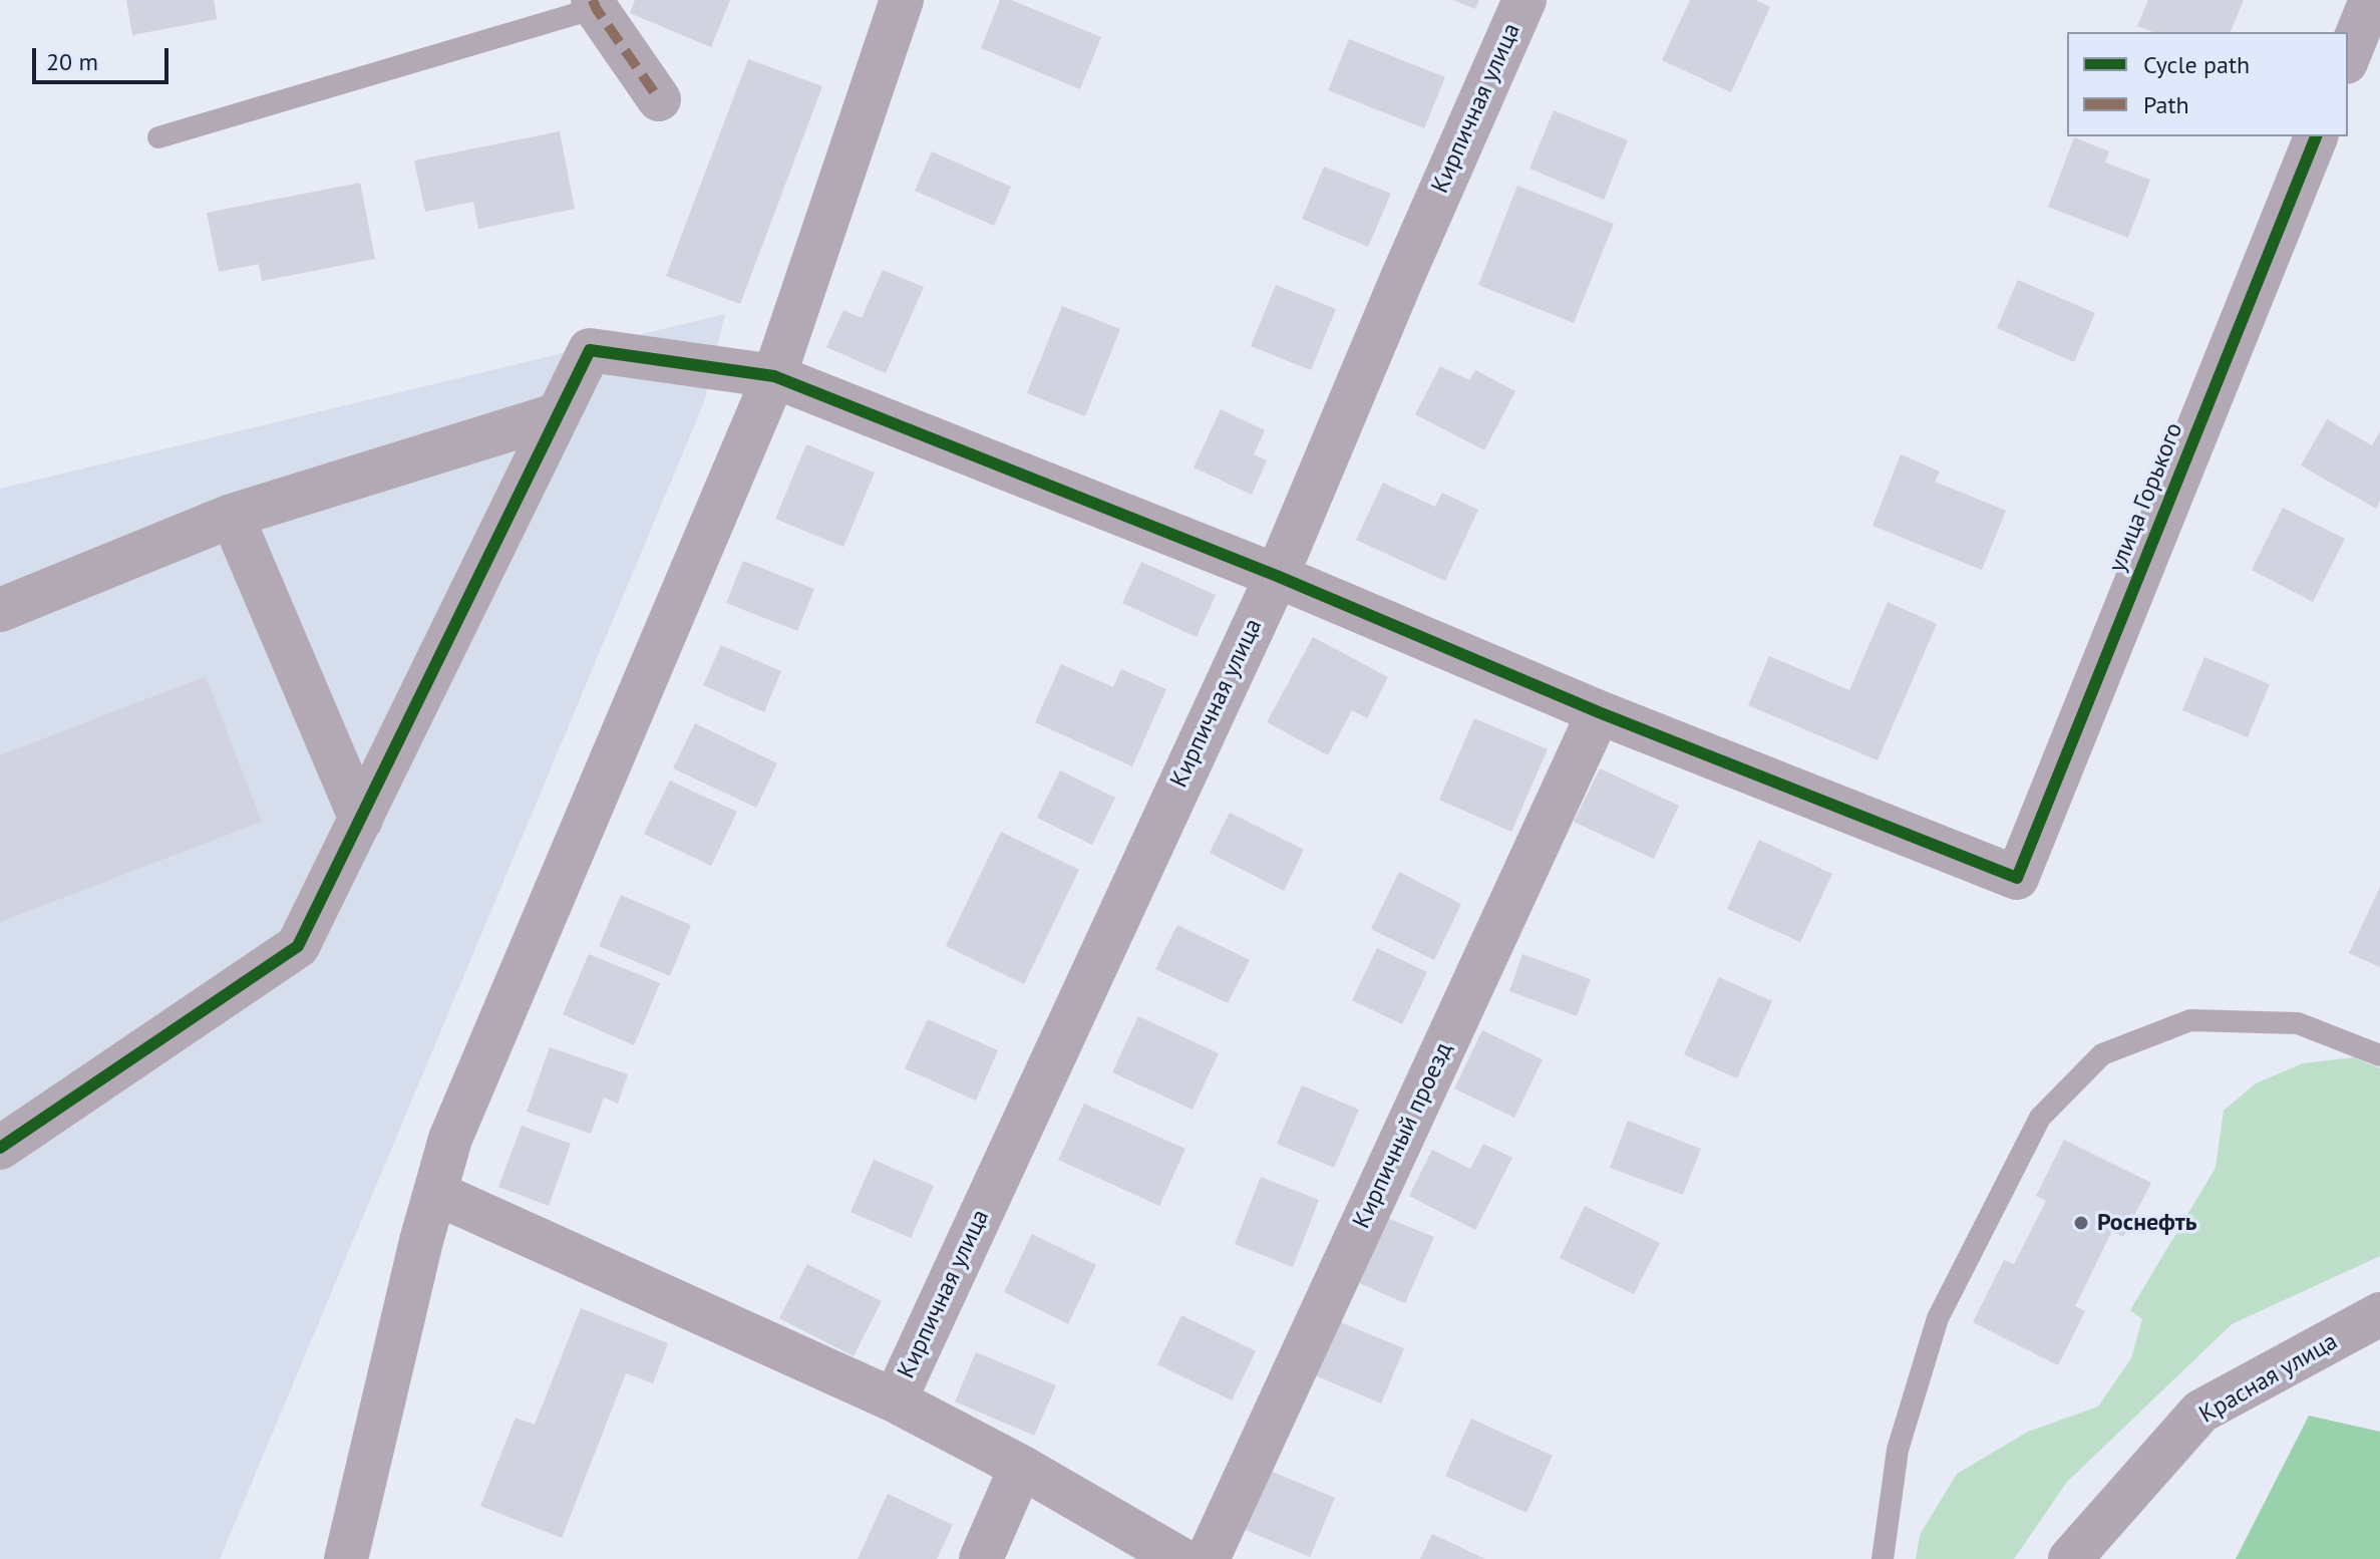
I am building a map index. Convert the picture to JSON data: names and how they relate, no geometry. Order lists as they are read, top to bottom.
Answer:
{
  "streets": {
    "main road": ["Красная улица"],
    "street": ["Кирпичная улица", "улица Горького", "Кирпичный проезд"]
  },
  "crossings": [
    ["улица Горького", "Кирпичный проезд"]
  ],
  "places": ["Роснефть"],
  "legend": ["Cycle path", "Path"],
  "scale_bar": "20 m"
}
